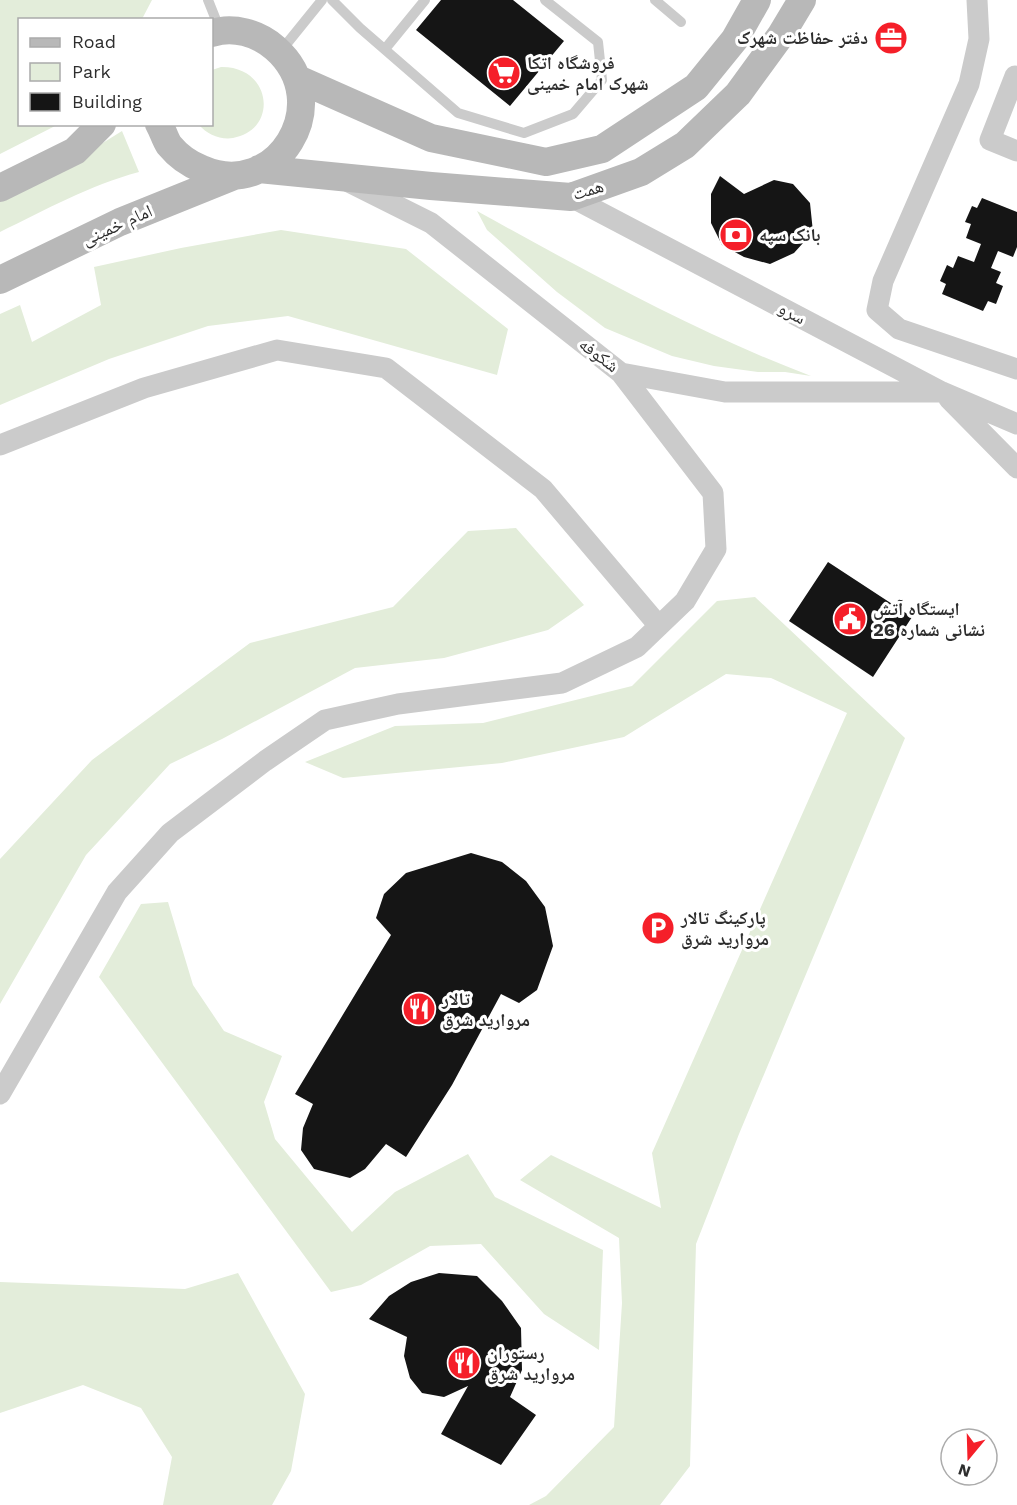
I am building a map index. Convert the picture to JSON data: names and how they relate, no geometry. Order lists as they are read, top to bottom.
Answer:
{
  "streets": {
    "main road": ["همت", "امام خمینی"],
    "street": ["سرو", "شکوفه"]
  },
  "crossings": [
    ["همت", "امام خمینی"],
    ["همت", "سرو"],
    ["همت", "شکوفه"],
    ["سرو", "شکوفه"]
  ],
  "places": {
    "office": ["دفتر حفاظت شهرک"],
    "supermarket": ["فروشگاه اتکا شهرک امام خمینی"],
    "bank": ["بانک سپه"],
    "public building": ["ایستگاه آتش نشانی شماره 26"],
    "parking": ["پارکینگ تالار مروارید شرق"],
    "restaurant": ["تالار مروارید شرق", "رستوران مروارید شرق"]
  },
  "legend": ["Road", "Park", "Building"],
  "north": "bottom"
}
